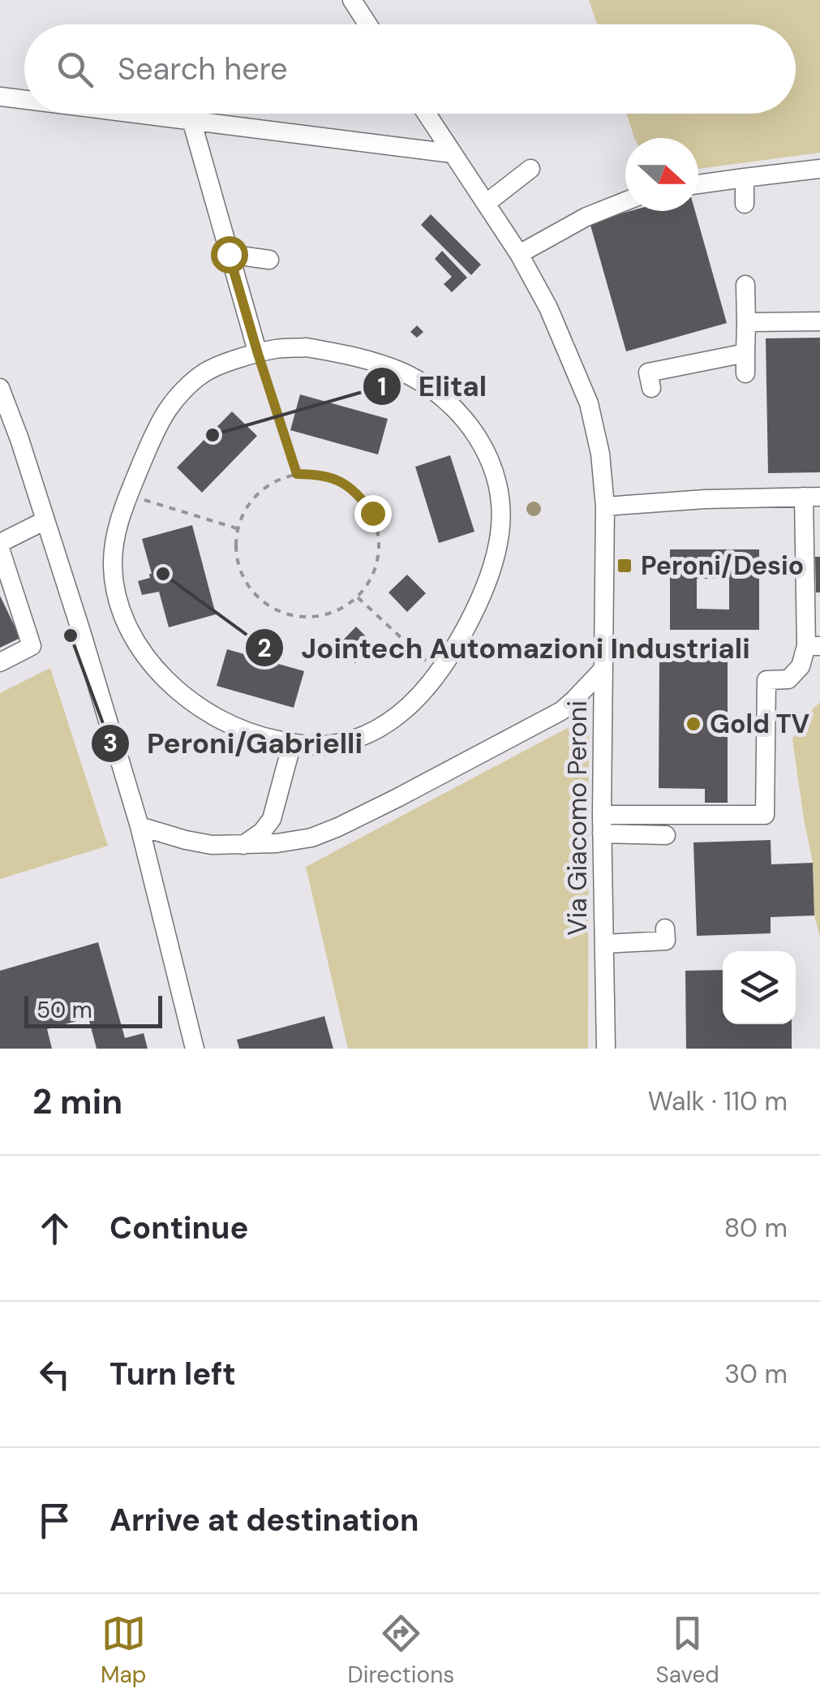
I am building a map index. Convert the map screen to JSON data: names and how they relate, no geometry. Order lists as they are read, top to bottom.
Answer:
{
  "streets": {
    "street": ["Via Giacomo Peroni"]
  },
  "places": {
    "other": [
      "Elital",
      "Jointech Automazioni Industriali",
      "Peroni/Gabrielli",
      "Gold TV"
    ],
    "transit": ["Peroni/Desio"]
  },
  "scale_bar": "50 m",
  "north": "right",
  "page": {
    "search": "Search here",
    "scale": "50 m",
    "heading": ["2 min", "Walk · 110 m"],
    "list": [
      ["Continue", "80 m"],
      ["Turn left", "30 m"],
      "Arrive at destination"
    ],
    "nav": ["Map", "Directions", "Saved"]
  }
}
